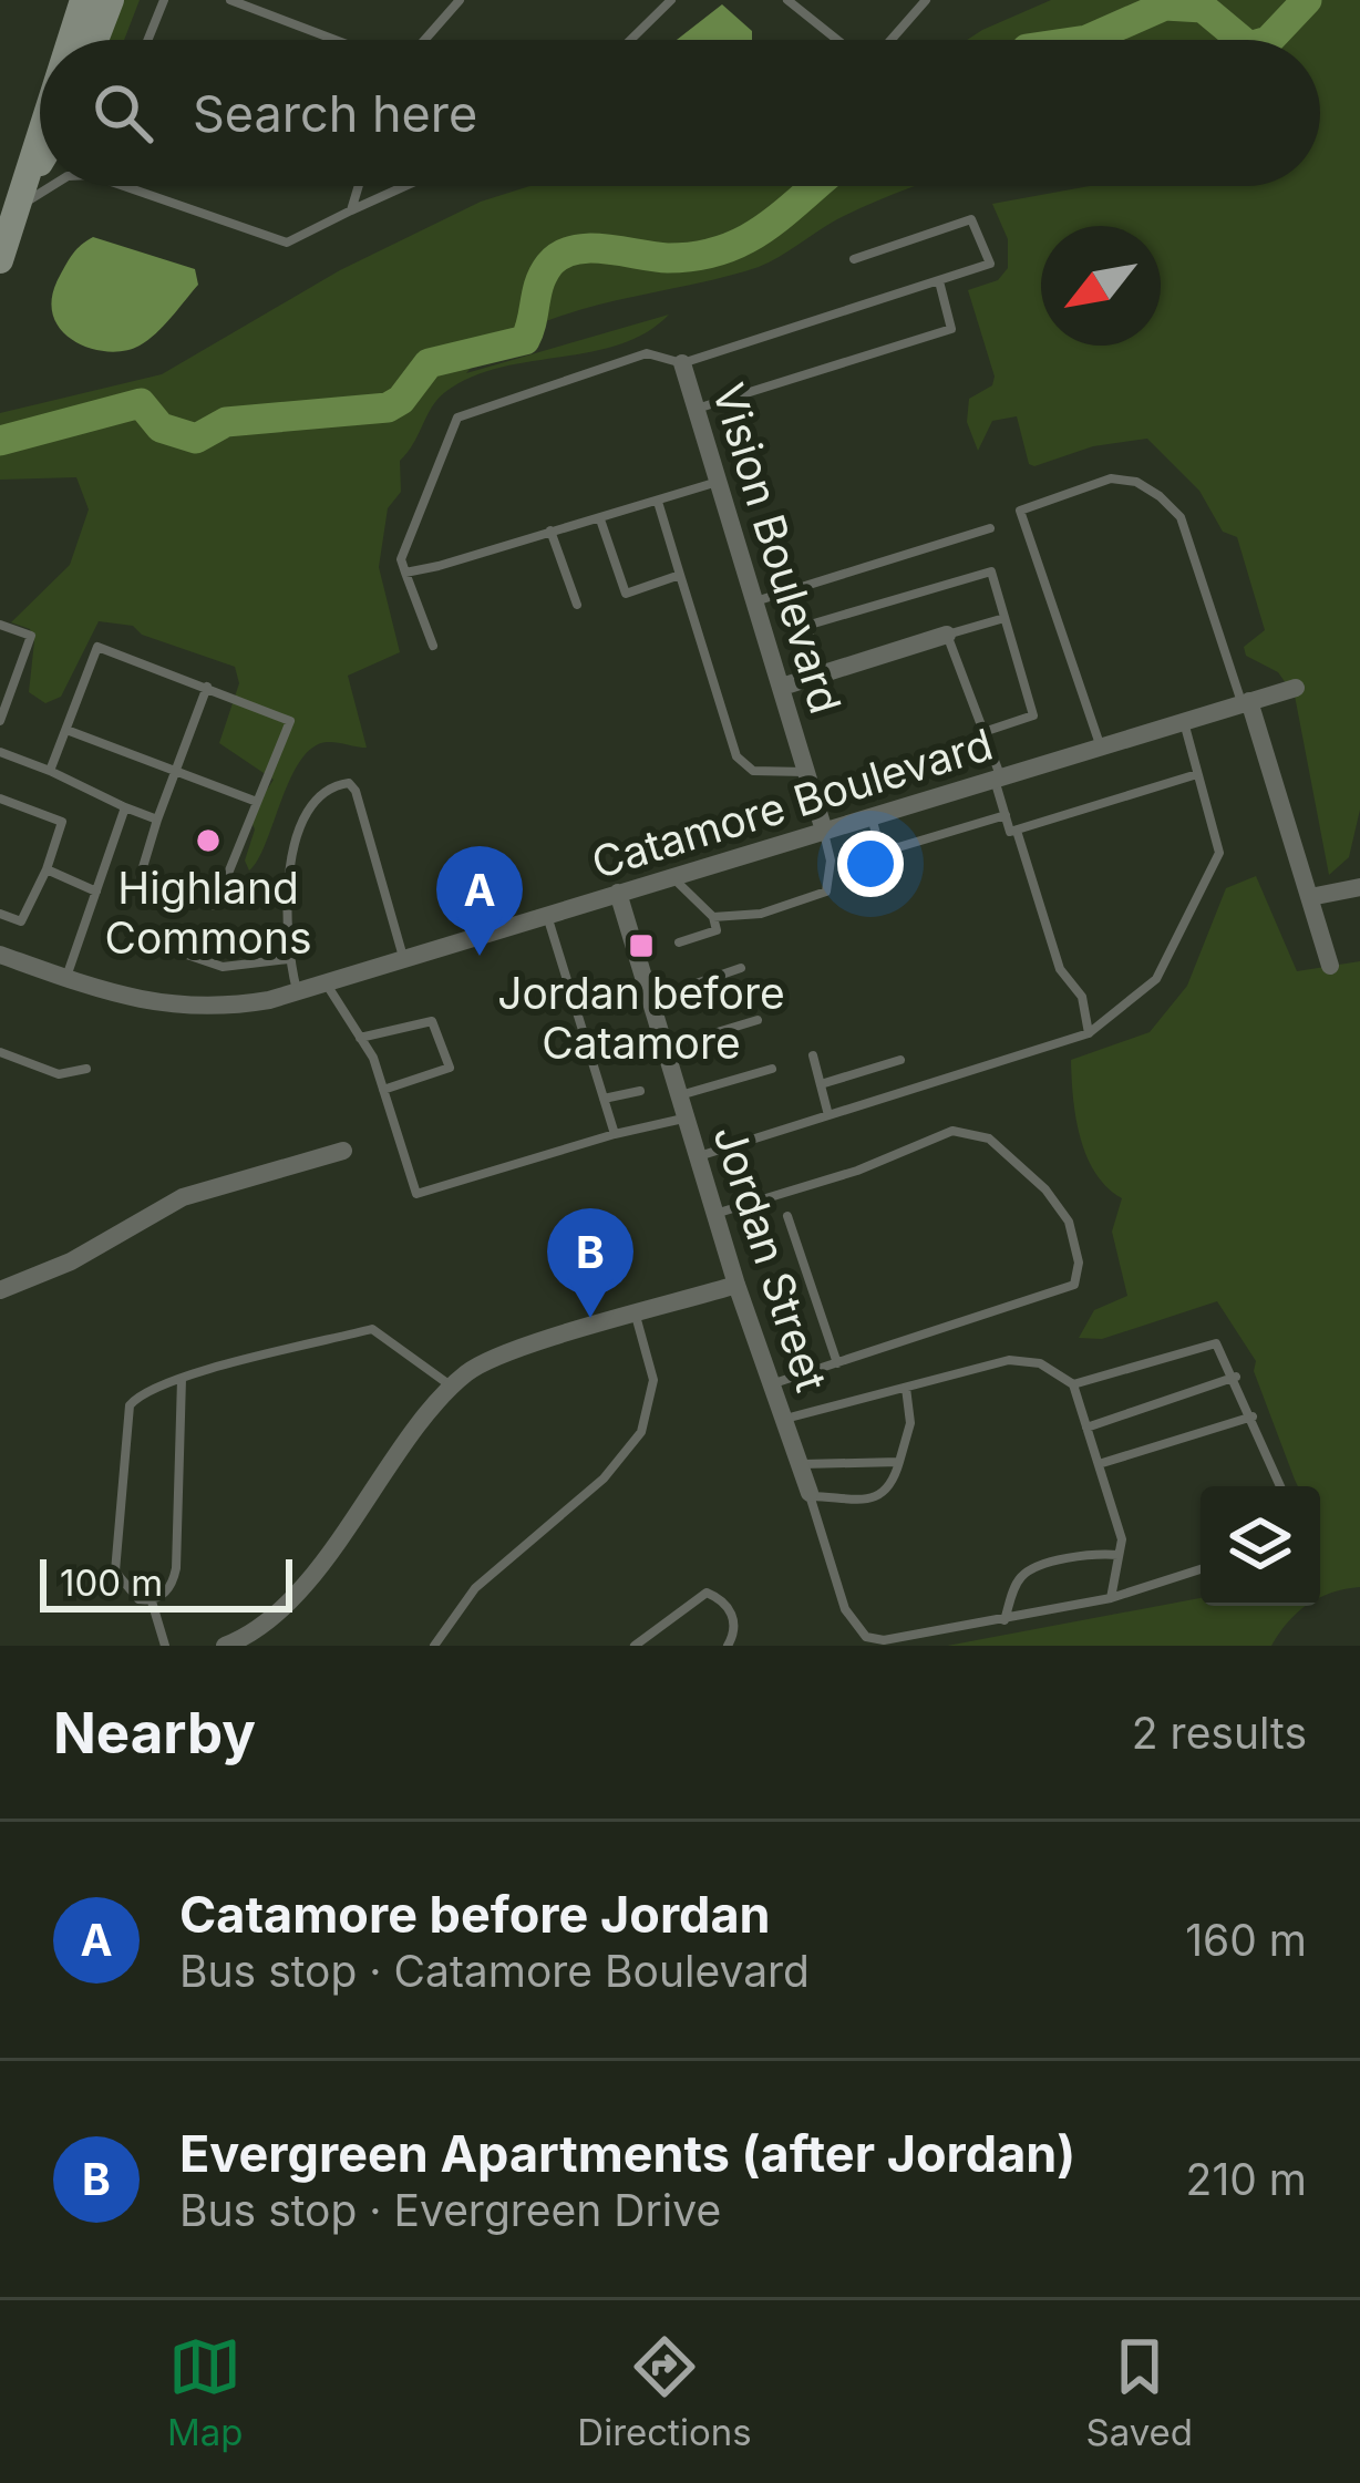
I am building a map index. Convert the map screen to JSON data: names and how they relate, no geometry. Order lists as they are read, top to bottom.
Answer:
{
  "streets": {
    "street": ["Vision Boulevard", "Catamore Boulevard", "Jordan Street"]
  },
  "crossings": [
    ["Vision Boulevard", "Catamore Boulevard"],
    ["Catamore Boulevard", "Jordan Street"]
  ],
  "places": {
    "other": ["Highland Commons"],
    "transit": ["Jordan before Catamore"]
  },
  "scale_bar": "100 m",
  "north": "bottom left",
  "page": {
    "search": "Search here",
    "pins": ["A", "B"],
    "scale": "100 m",
    "heading": ["Nearby", "2 results"],
    "list": [
      {
        "mark": "A",
        "name": "Catamore before Jordan",
        "note": "Bus stop · Catamore Boulevard",
        "value": "160 m"
      },
      {
        "mark": "B",
        "name": "Evergreen Apartments (after Jordan)",
        "note": "Bus stop · Evergreen Drive",
        "value": "210 m"
      }
    ],
    "nav": ["Map", "Directions", "Saved"]
  }
}
